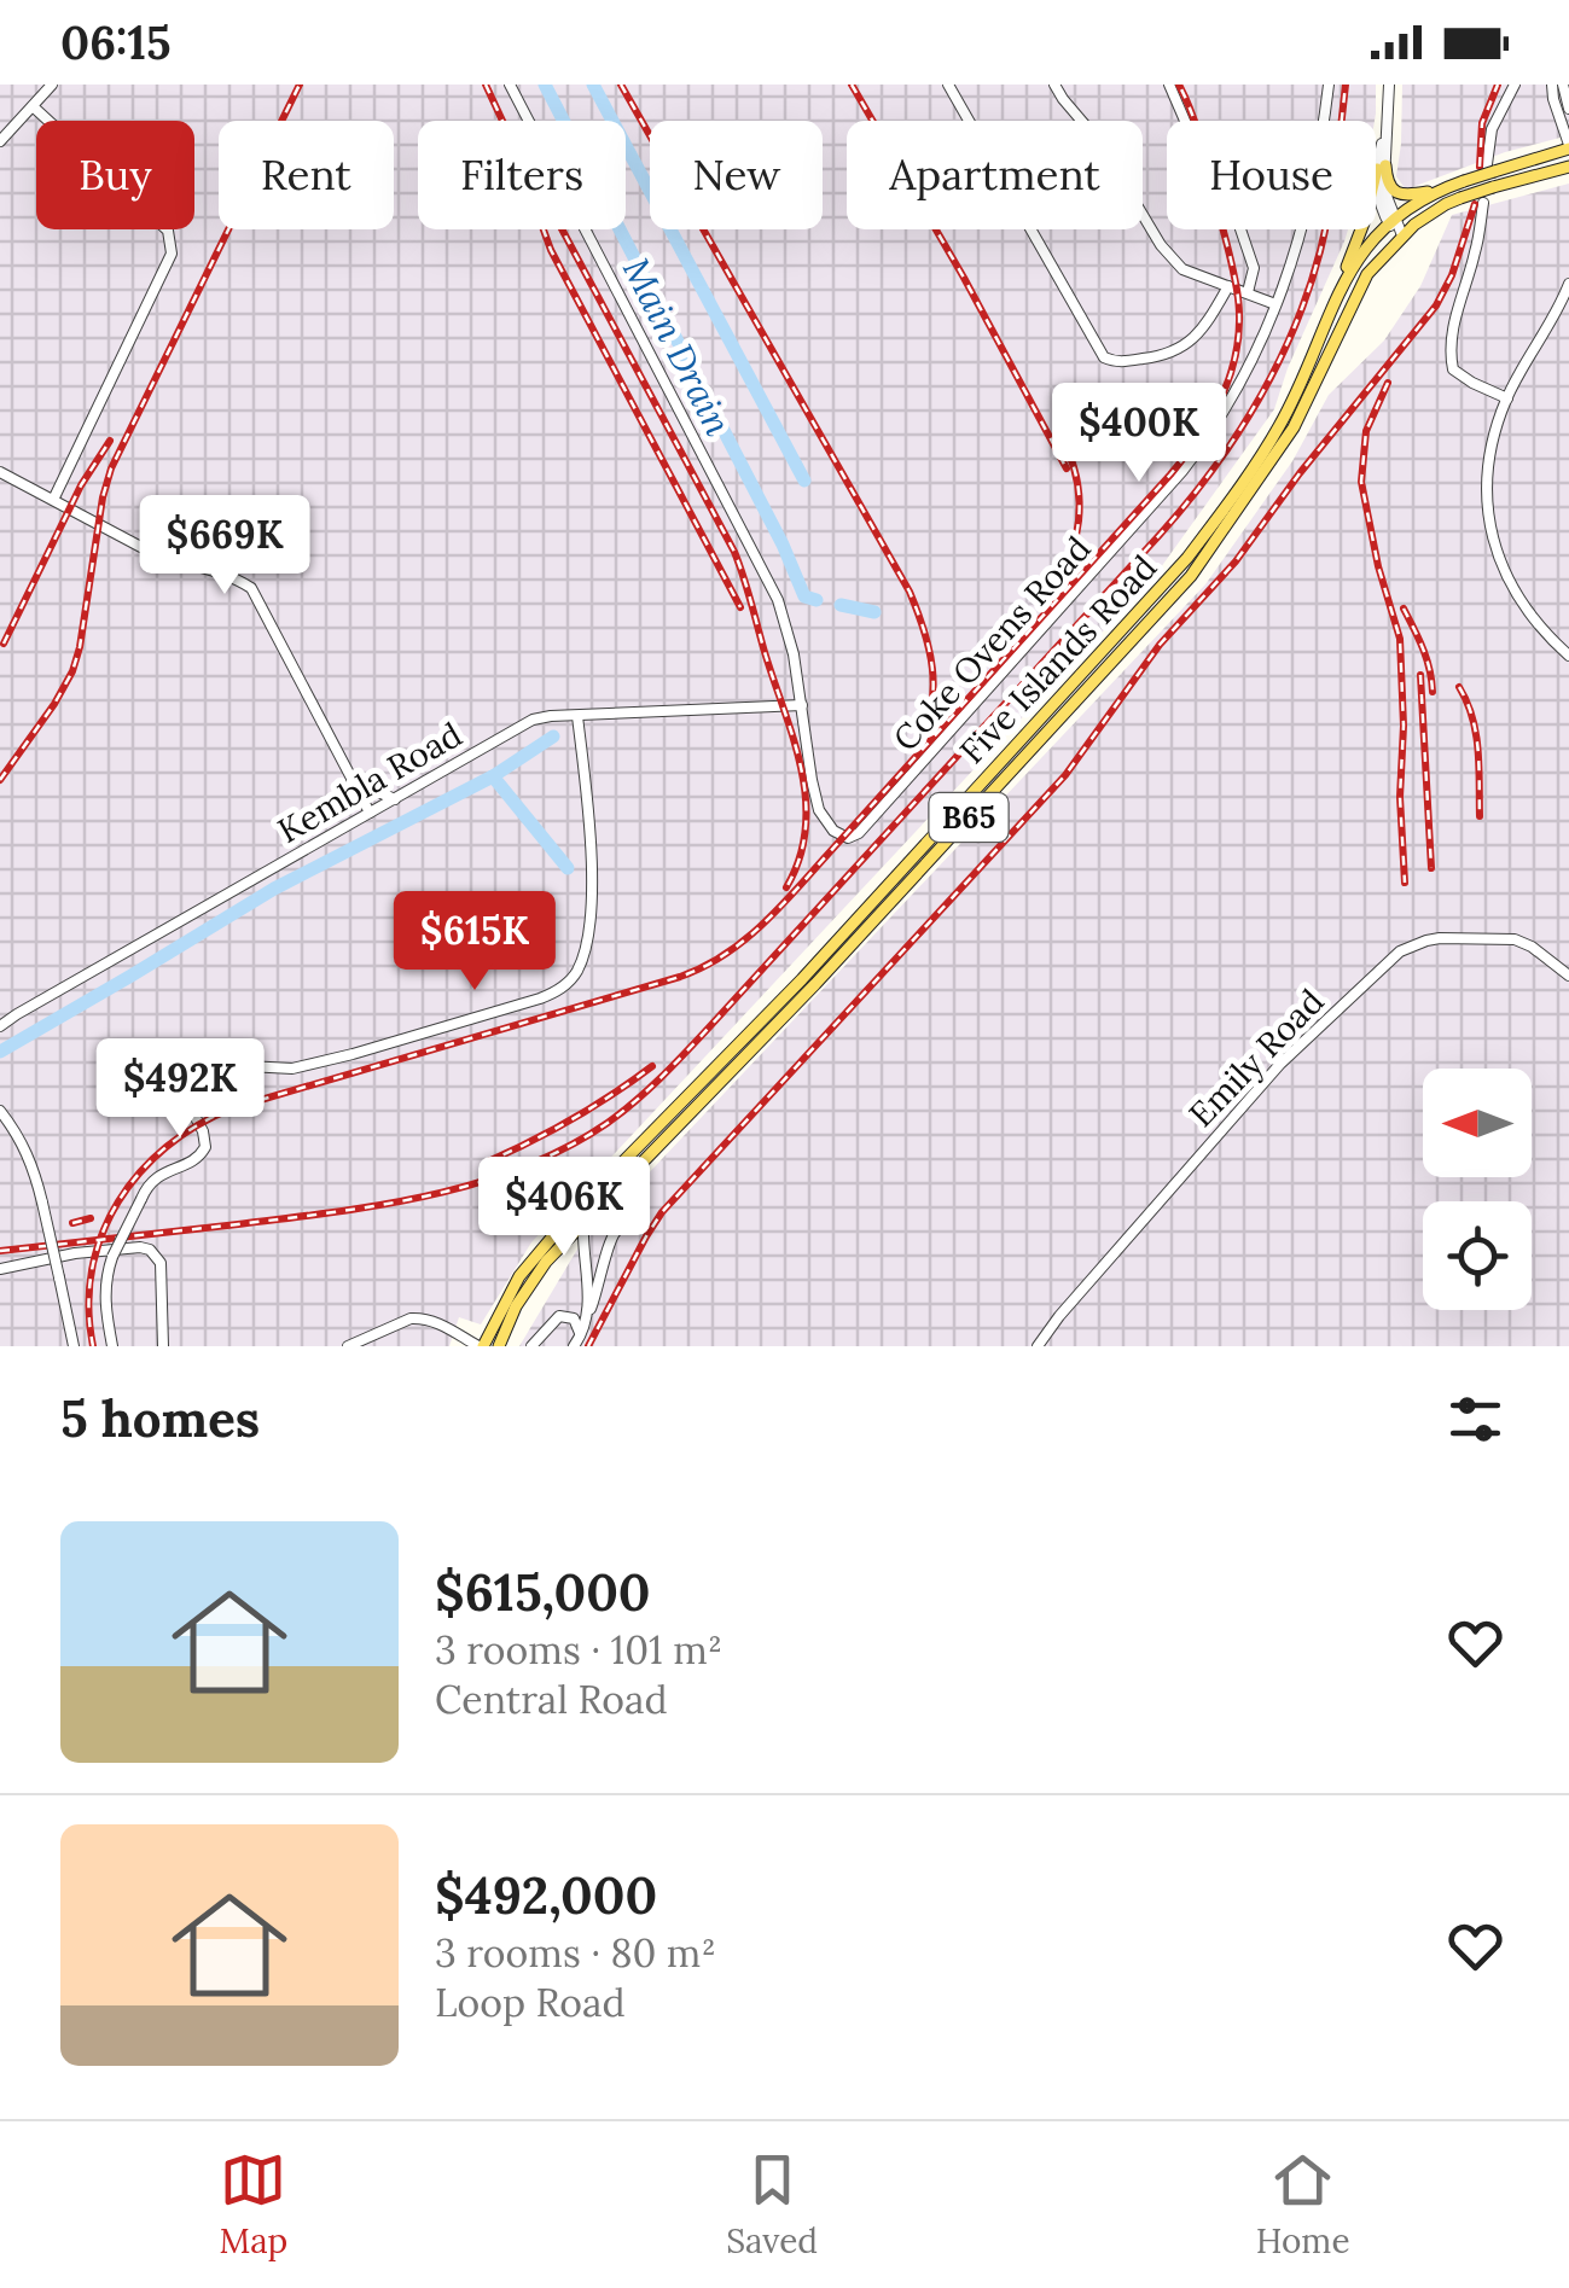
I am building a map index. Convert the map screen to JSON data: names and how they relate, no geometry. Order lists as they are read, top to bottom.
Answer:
{
  "streets": {
    "main road": ["Five Islands Road", "B65"],
    "street": ["Coke Ovens Road", "Kembla Road", "Emily Road"]
  },
  "crossings": [
    ["Coke Ovens Road", "Kembla Road"]
  ],
  "water": ["Main Drain"],
  "north": "left",
  "page": {
    "status": "06:15",
    "chip": [
      "Buy",
      "Rent",
      "Filters",
      "New",
      "Apartment",
      "House"
    ],
    "price": [
      "$400K",
      "$669K",
      "$615K",
      "$492K",
      "$406K"
    ],
    "heading": "5 homes",
    "list": [
      {
        "name": "$615,000",
        "note": "3 rooms · 101 m² · Central Road"
      },
      {
        "name": "$492,000",
        "note": "3 rooms · 80 m² · Loop Road"
      }
    ],
    "tabs": ["Map", "Saved", "Home"]
  }
}
